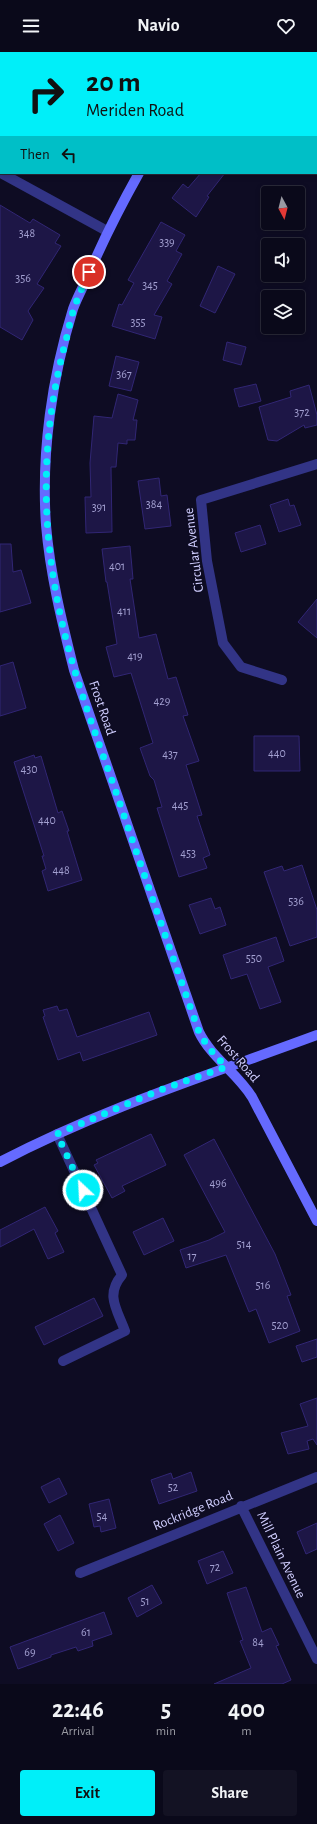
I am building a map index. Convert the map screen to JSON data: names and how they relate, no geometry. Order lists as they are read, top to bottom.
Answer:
{
  "streets": {
    "main road": ["Frost Road"],
    "street": ["Circular Avenue", "Rockridge Road", "Mill Plain Avenue"]
  },
  "crossings": [
    ["Rockridge Road", "Mill Plain Avenue"]
  ],
  "house_numbers": [
    "348",
    "339",
    "356",
    "345",
    "355",
    "367",
    "372",
    "384",
    "391",
    "401",
    "411",
    "419",
    "429",
    "440",
    "437",
    "430",
    "445",
    "440",
    "453",
    "448",
    "536",
    "550",
    "496",
    "514",
    "17",
    "516",
    "520",
    "52",
    "54",
    "72",
    "51",
    "61",
    "84",
    "69"
  ],
  "north": "bottom",
  "page": {
    "header": "Navio",
    "turn": ["20 m", "Meriden Road"],
    "then": "Then",
    "eta": [
      "22:46",
      "Arrival",
      "5",
      "min",
      "400",
      "m"
    ],
    "buttons": ["Exit", "Share"]
  }
}
